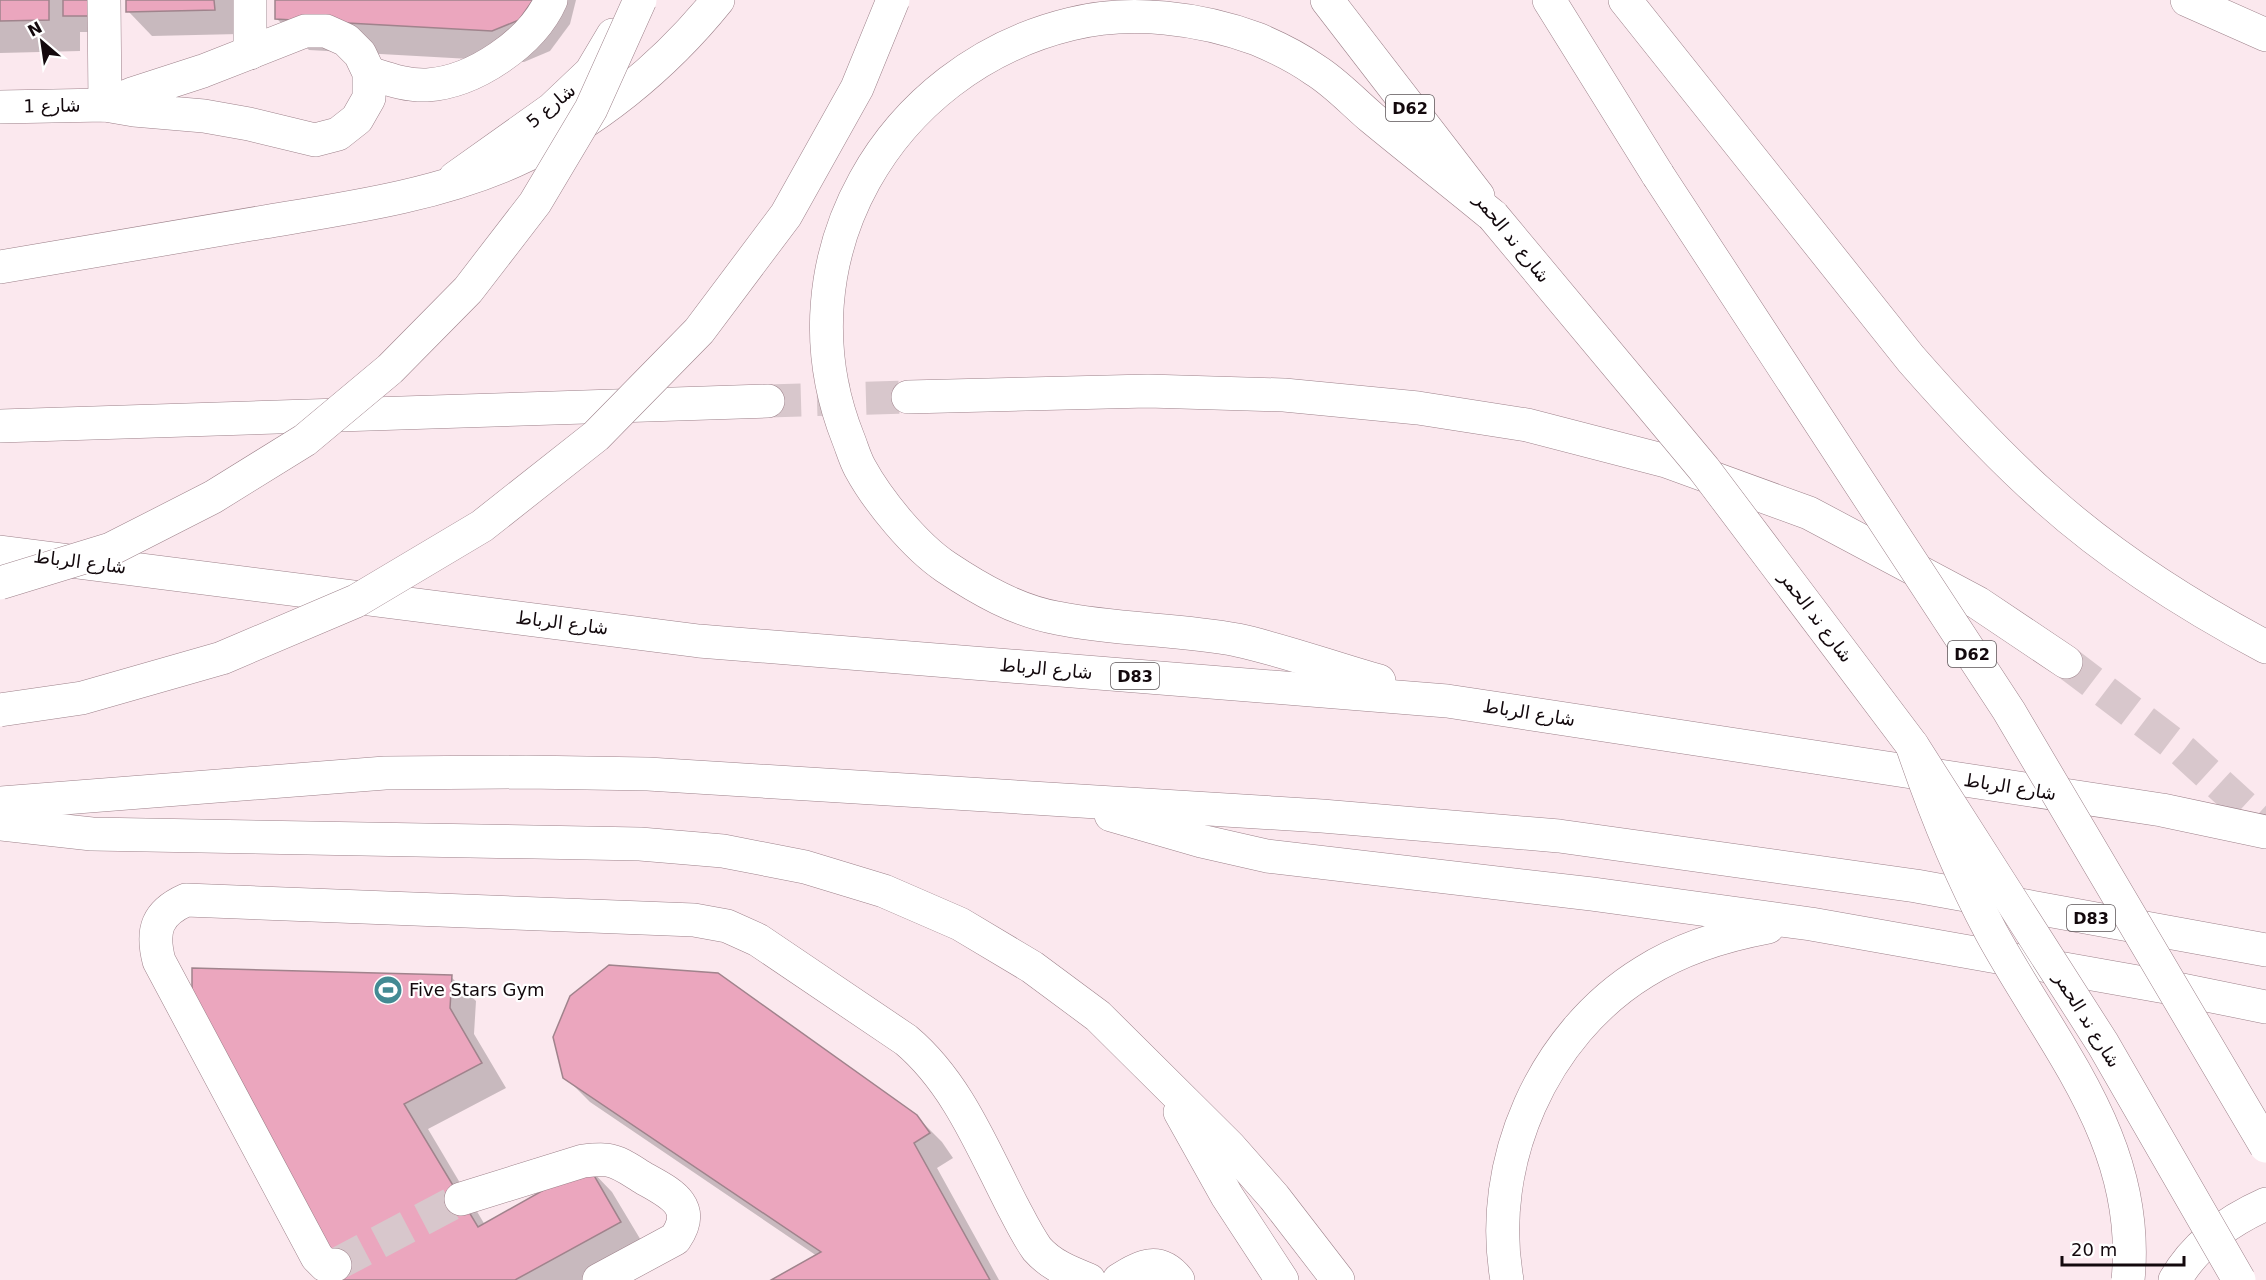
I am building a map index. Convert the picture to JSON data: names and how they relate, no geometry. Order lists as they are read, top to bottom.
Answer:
{
  "streets": {
    "main road": [
      "شارع 1",
      "شارع 5",
      "D62",
      "شارع ند الحمر",
      "شارع الرباط",
      "D83"
    ]
  },
  "places": {
    "sports": ["Five Stars Gym"]
  },
  "scale_bar": "20 m",
  "north": "top left"
}
